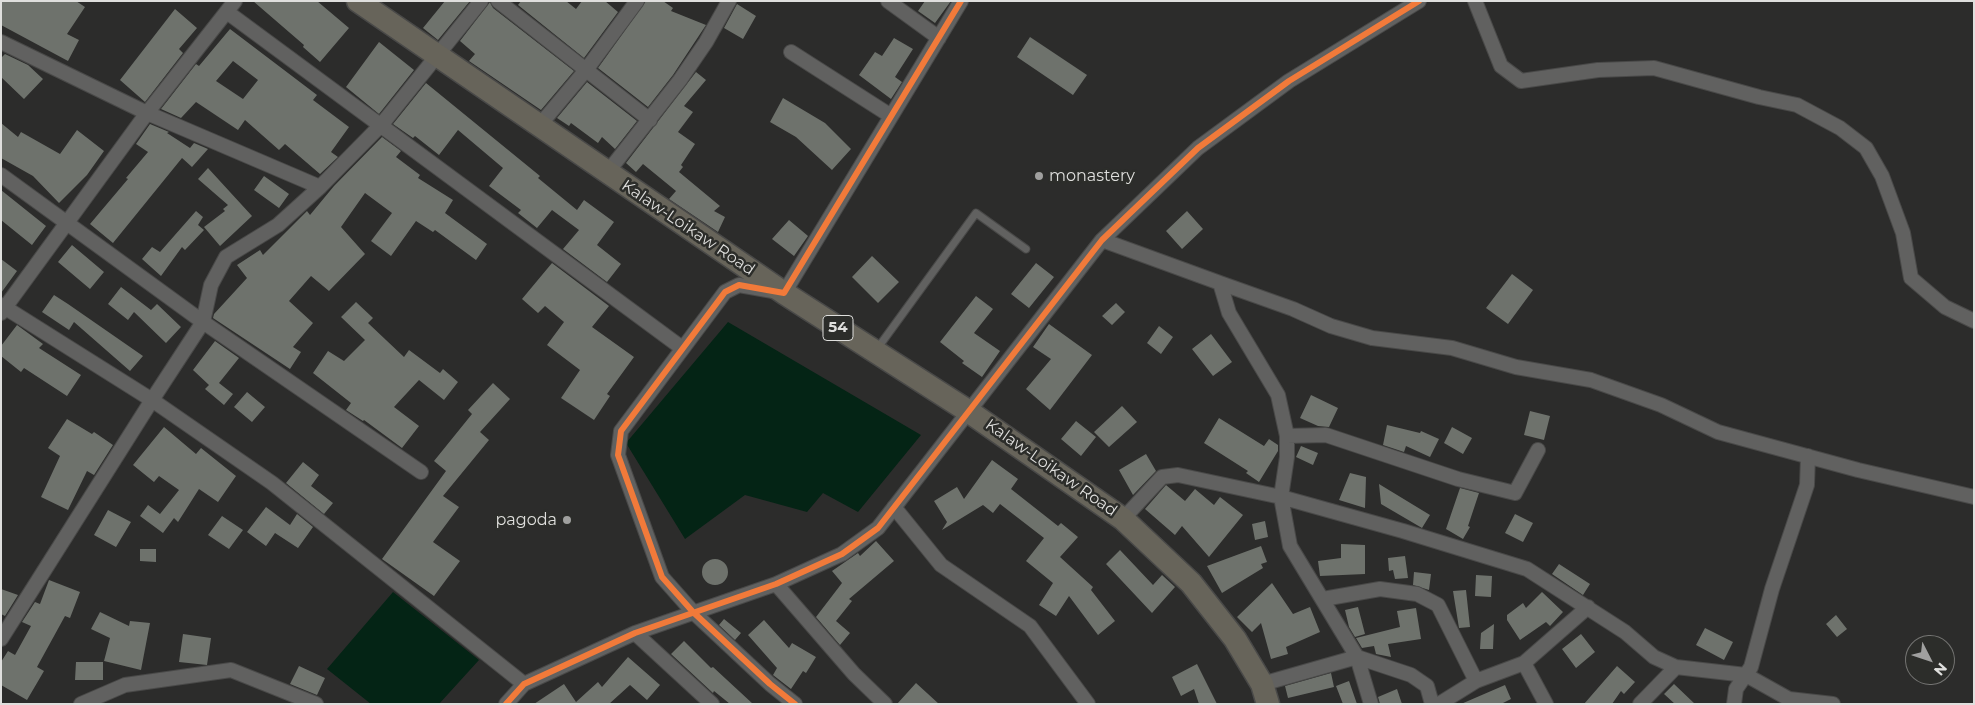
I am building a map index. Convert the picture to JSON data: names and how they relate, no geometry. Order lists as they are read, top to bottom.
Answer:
{
  "streets": {
    "main road": ["Kalaw-Loikaw Road", "54"]
  },
  "places": ["monastery", "pagoda"],
  "north": "bottom right"
}
